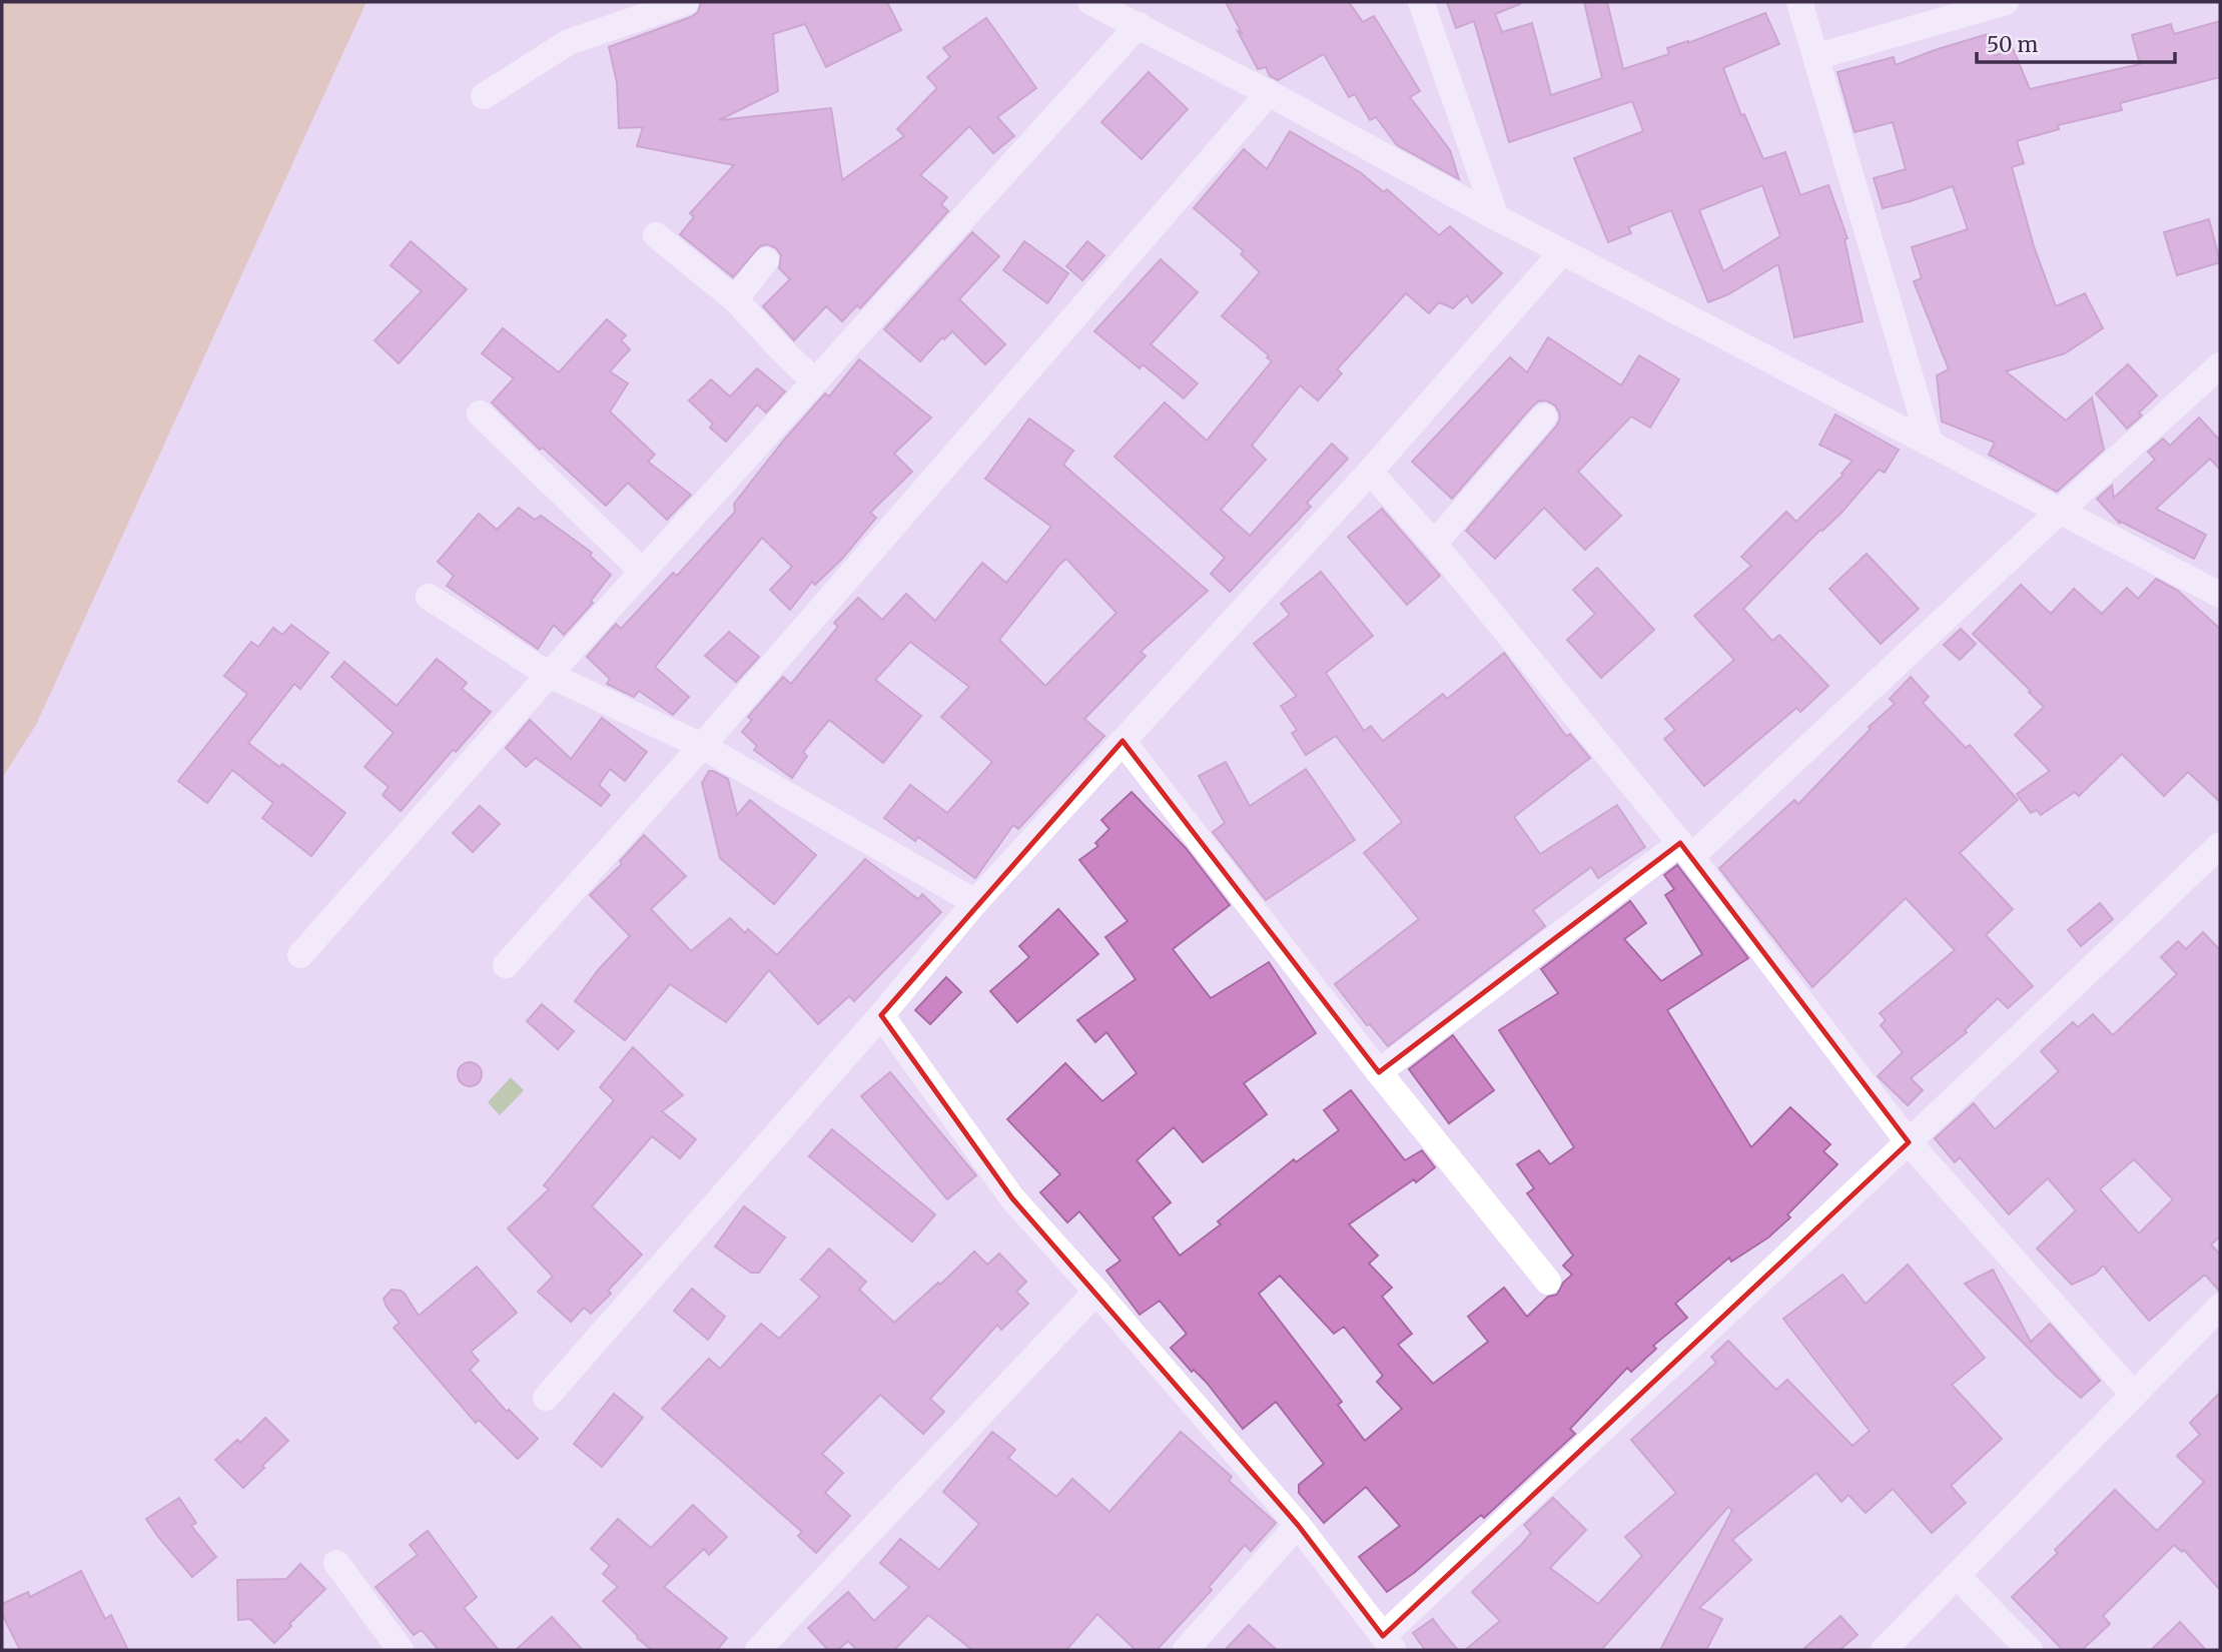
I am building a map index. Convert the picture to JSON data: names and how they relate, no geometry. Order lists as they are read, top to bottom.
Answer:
{
  "scale_bar": "50 m"
}
